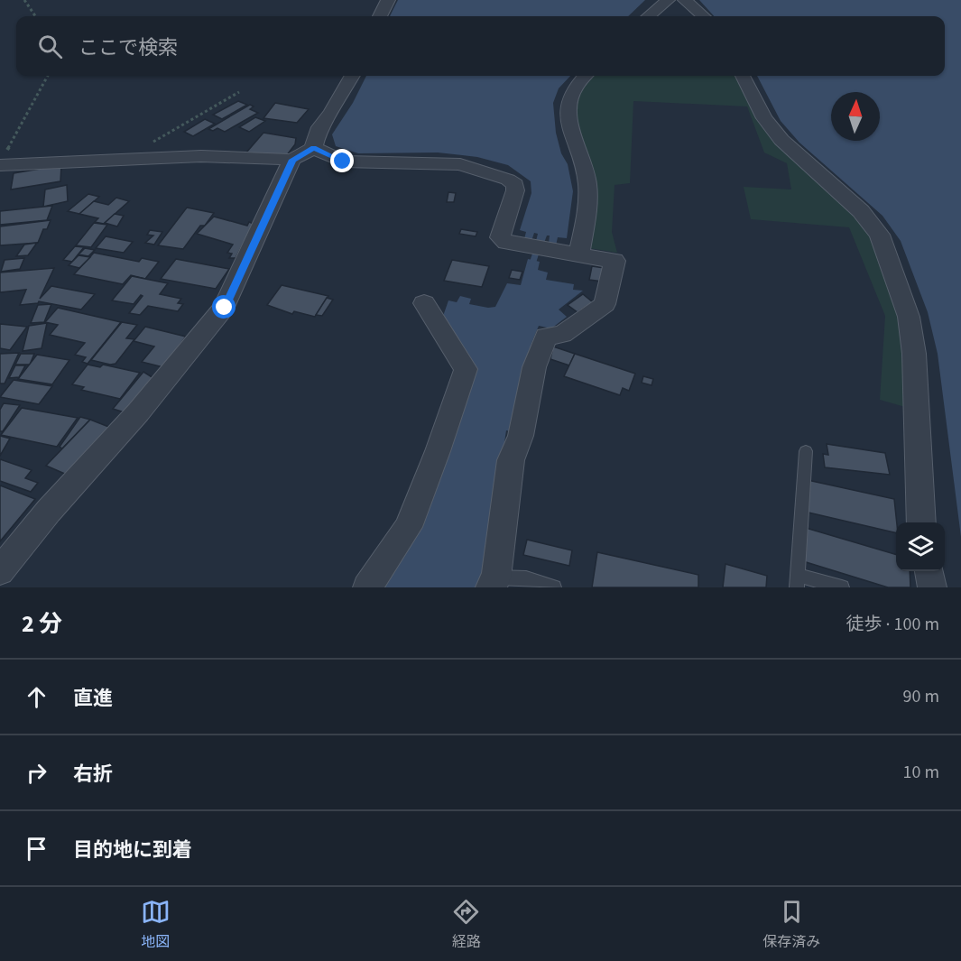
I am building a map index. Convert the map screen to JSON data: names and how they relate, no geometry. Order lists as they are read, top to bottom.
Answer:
{
  "north": "top",
  "page": {
    "search": "ここで検索",
    "heading": ["2 分", "徒歩 · 100 m"],
    "list": [
      ["直進", "90 m"],
      ["右折", "10 m"],
      "目的地に到着"
    ],
    "nav": ["地図", "経路", "保存済み"]
  }
}
